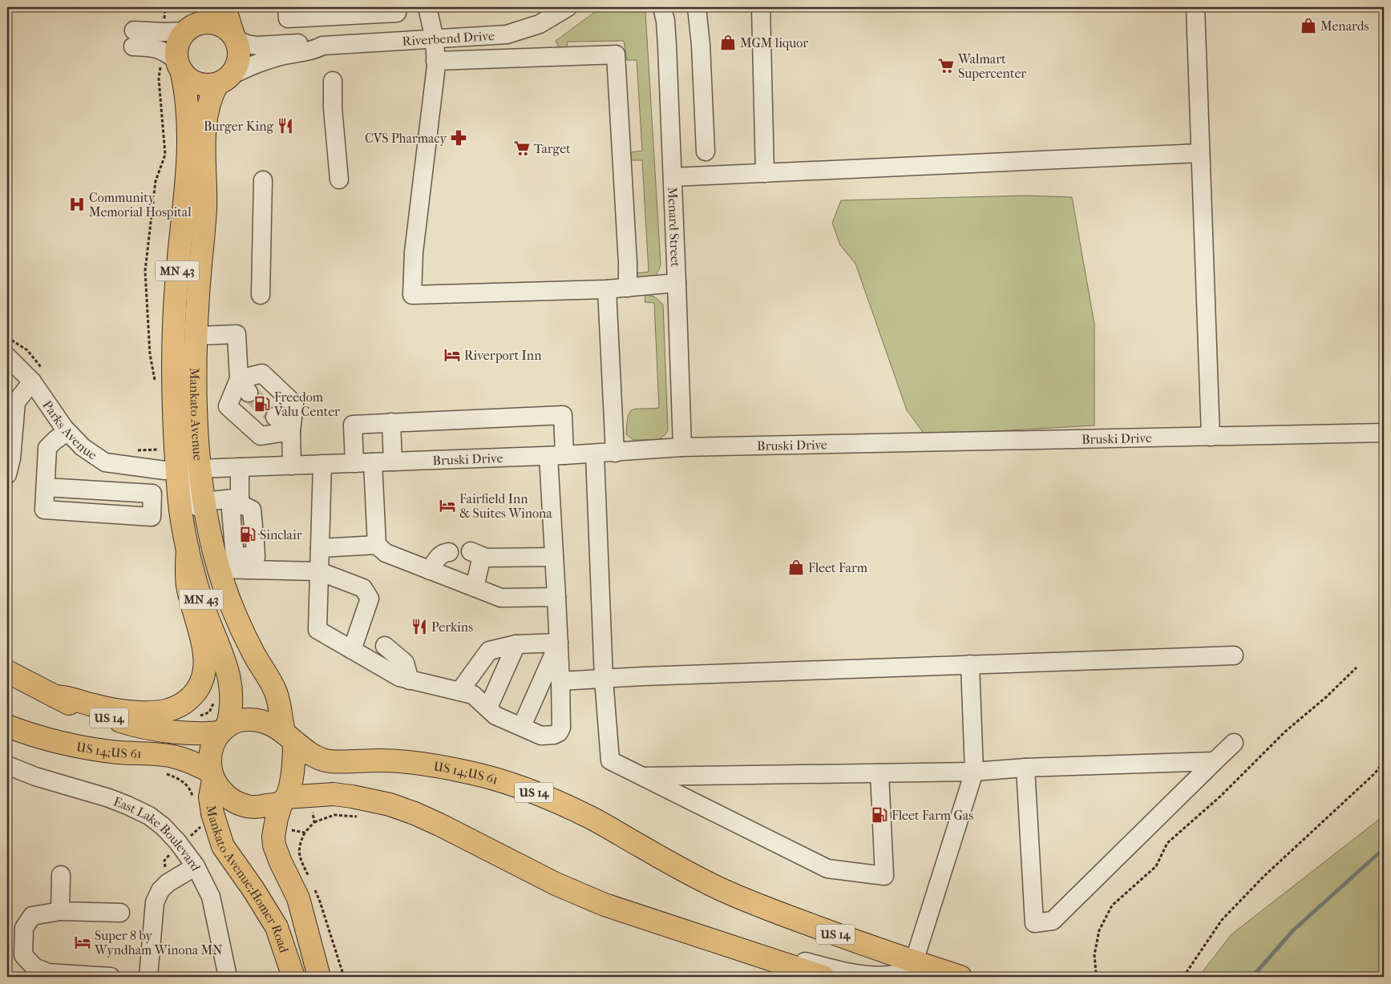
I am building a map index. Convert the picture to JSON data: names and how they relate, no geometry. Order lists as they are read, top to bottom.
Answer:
{
  "streets": {
    "main road": [
      "MN 43",
      "Mankato Avenue",
      "US 14",
      "US 14;US 61",
      "Mankato Avenue;Homer Road"
    ],
    "street": [
      "Riverbend Drive",
      "Menard Street",
      "Parks Avenue",
      "Bruski Drive",
      "East Lake Boulevard"
    ]
  },
  "crossings": [
    ["Riverbend Drive", "Mankato Avenue"],
    ["Menard Street", "Bruski Drive"],
    ["Mankato Avenue", "Parks Avenue"],
    ["Mankato Avenue", "Bruski Drive"],
    ["Mankato Avenue", "US 14;US 61"],
    ["Mankato Avenue", "Mankato Avenue;Homer Road"],
    ["US 14", "US 14;US 61"],
    ["US 14;US 61", "Mankato Avenue;Homer Road"]
  ],
  "places": {
    "shop": ["Menards", "MGM liquor", "Fleet Farm"],
    "supermarket": ["Walmart Supercenter", "Target"],
    "restaurant": ["Burger King", "Perkins"],
    "pharmacy": ["CVS Pharmacy"],
    "hospital": ["Community Memorial Hospital"],
    "hotel": ["Riverport Inn", "Fairfield Inn & Suites Winona", "Super 8 by Wyndham Winona MN"],
    "fuel station": ["Freedom Valu Center", "Sinclair", "Fleet Farm Gas"]
  }
}
